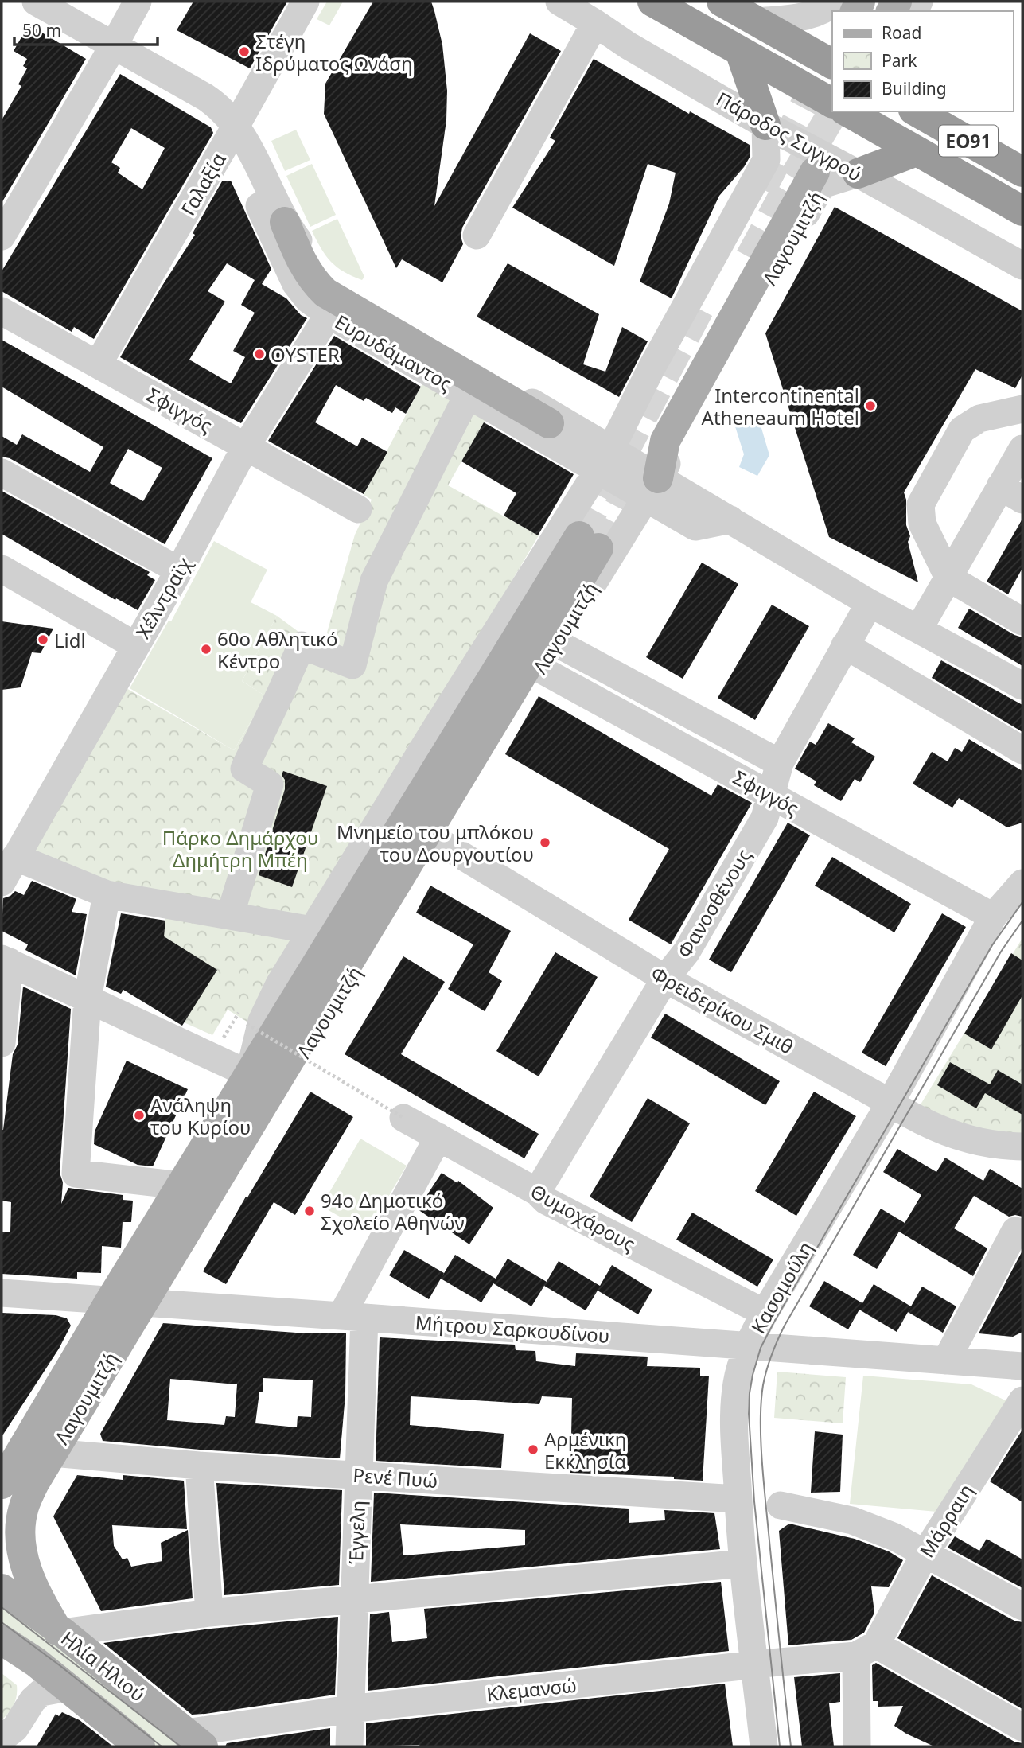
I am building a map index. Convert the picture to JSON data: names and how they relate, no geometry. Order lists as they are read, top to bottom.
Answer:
{
  "streets": {
    "highway": ["ΕΟ91"],
    "main road": ["Λαγουμιτζή", "Ηλία Ηλιού"],
    "street": [
      "Πάροδος Συγγρού",
      "Γαλαξία",
      "Ευρυδάμαντος",
      "Σφιγγός",
      "Χέλντραϊχ",
      "Φανοσθένους",
      "Φρειδερίκου Σμιθ",
      "Θυμοχάρους",
      "Κασομούλη",
      "Μήτρου Σαρκουδίνου",
      "Ρενέ Πυώ",
      "Μάρραιη",
      "Έγγελη",
      "Κλεμανσώ"
    ]
  },
  "crossings": [
    ["Πάροδος Συγγρού", "Λαγουμιτζή"],
    ["Γαλαξία", "Ευρυδάμαντος"],
    ["Γαλαξία", "Σφιγγός"],
    ["Λαγουμιτζή", "Ευρυδάμαντος"],
    ["Λαγουμιτζή", "Σφιγγός"],
    ["Λαγουμιτζή", "Φρειδερίκου Σμιθ"],
    ["Λαγουμιτζή", "Μήτρου Σαρκουδίνου"],
    ["Λαγουμιτζή", "Ρενέ Πυώ"],
    ["Λαγουμιτζή", "Ηλία Ηλιού"],
    ["Ευρυδάμαντος", "Χέλντραϊχ"],
    ["Ευρυδάμαντος", "Φανοσθένους"],
    ["Σφιγγός", "Χέλντραϊχ"],
    ["Σφιγγός", "Φανοσθένους"],
    ["Σφιγγός", "Κασομούλη"],
    ["Φανοσθένους", "Φρειδερίκου Σμιθ"],
    ["Φανοσθένους", "Θυμοχάρους"],
    ["Φρειδερίκου Σμιθ", "Κασομούλη"],
    ["Θυμοχάρους", "Κασομούλη"],
    ["Κασομούλη", "Μήτρου Σαρκουδίνου"],
    ["Κασομούλη", "Ρενέ Πυώ"],
    ["Κασομούλη", "Κλεμανσώ"],
    ["Μήτρου Σαρκουδίνου", "Έγγελη"],
    ["Ρενέ Πυώ", "Έγγελη"],
    ["Μάρραιη", "Κλεμανσώ"],
    ["Έγγελη", "Κλεμανσώ"],
    ["Ηλία Ηλιού", "Κλεμανσώ"]
  ],
  "parks": ["Πάρκο Δημάρχου Δημήτρη Μπέη"],
  "places": [
    "Στέγη Iδρύματος Ωνάση",
    "OYSTER",
    "Intercontinental Atheneaum Hotel",
    "Lidl",
    "60ο Αθλητικό Κέντρο",
    "Μνημείο του μπλόκου του Δουργουτίου",
    "Ανάληψη του Κυρίου",
    "94ο Δημοτικό Σχολείο Αθηνών",
    "Αρμένικη Εκκλησία"
  ],
  "legend": ["Road", "Park", "Building"],
  "scale_bar": "50 m"
}
